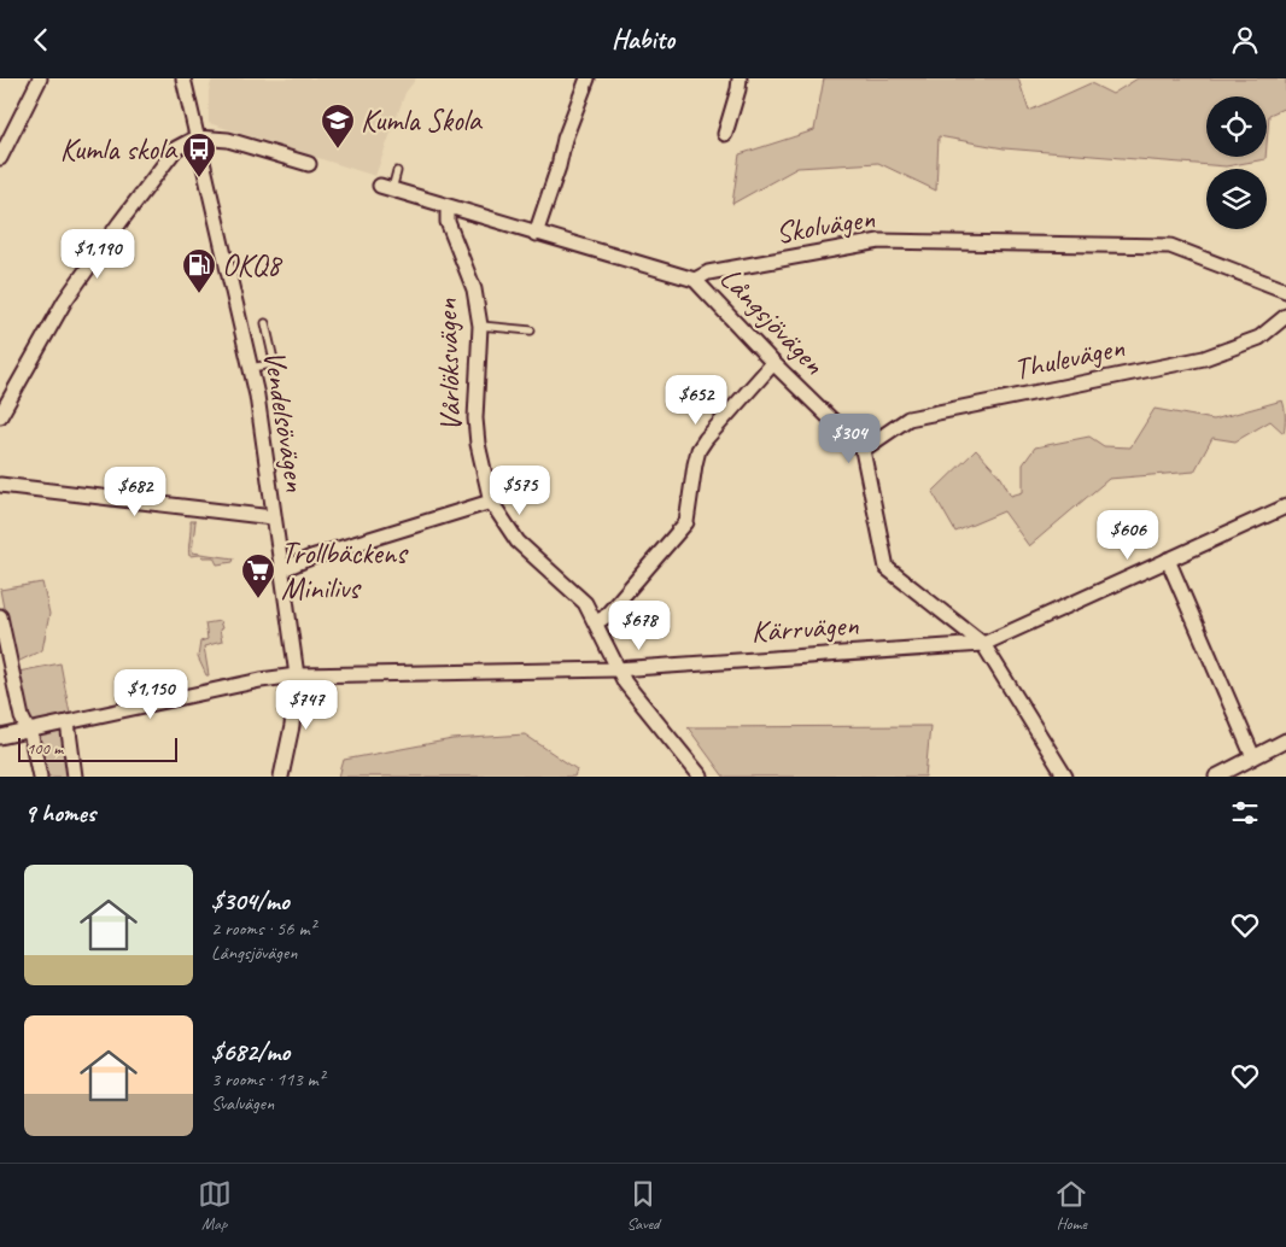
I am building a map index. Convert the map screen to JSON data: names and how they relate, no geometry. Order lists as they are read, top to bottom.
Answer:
{
  "streets": {
    "street": [
      "Skolvägen",
      "Långsjövägen",
      "Thulevägen",
      "Vårlöksvägen",
      "Vendelsövägen",
      "Kärrvägen"
    ]
  },
  "crossings": [
    ["Skolvägen", "Långsjövägen"],
    ["Långsjövägen", "Thulevägen"],
    ["Vårlöksvägen", "Kärrvägen"],
    ["Vendelsövägen", "Kärrvägen"]
  ],
  "places": {
    "school or university": ["Kumla Skola"],
    "bus stop": ["Kumla skola"],
    "fuel station": ["OKQ8"],
    "supermarket": ["Trollbäckens Minilivs"]
  },
  "scale_bar": "100 m",
  "page": {
    "header": "Habito",
    "price": [
      "$1,190",
      "$652",
      "$304",
      "$575",
      "$682",
      "$606",
      "$678",
      "$1,150",
      "$747"
    ],
    "scale": "100 m",
    "heading": "9 homes",
    "list": [
      {
        "name": "$304/mo",
        "note": "2 rooms · 56 m² · Långsjövägen"
      },
      {
        "name": "$682/mo",
        "note": "3 rooms · 113 m² · Svalvägen"
      }
    ],
    "tabs": ["Map", "Saved", "Home"]
  }
}
